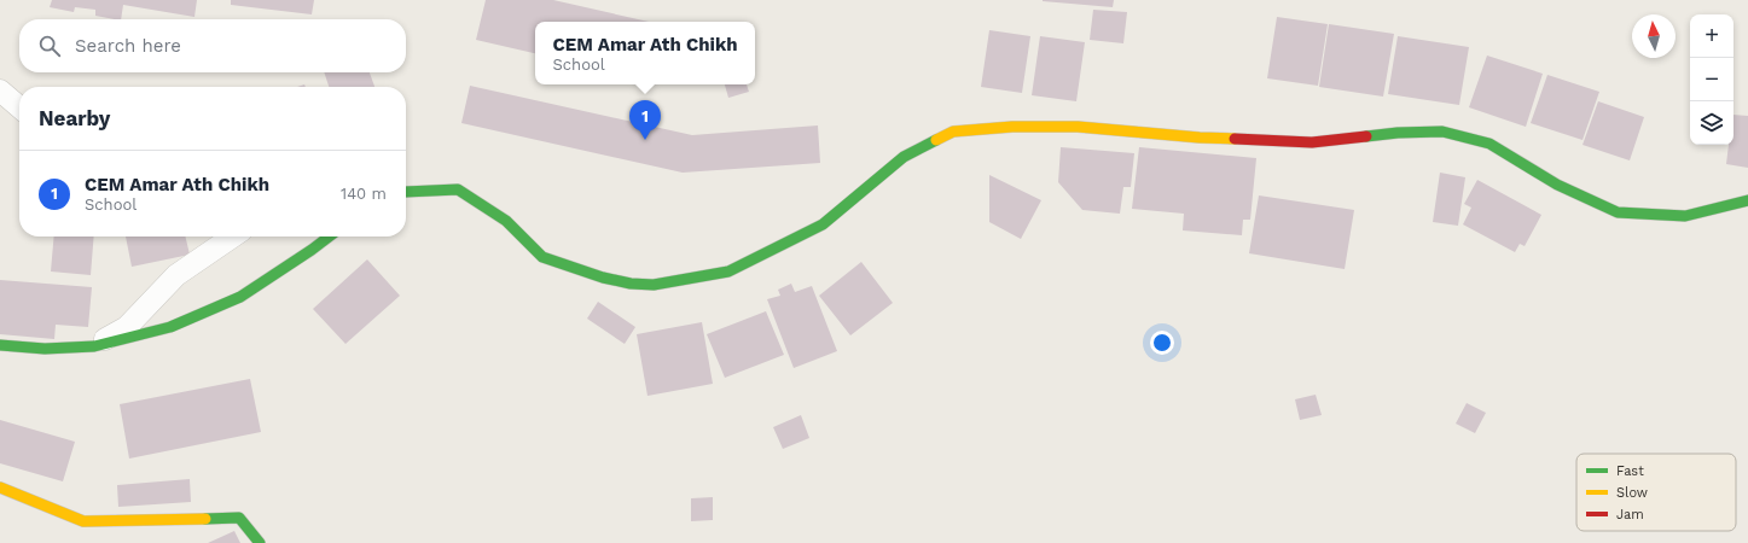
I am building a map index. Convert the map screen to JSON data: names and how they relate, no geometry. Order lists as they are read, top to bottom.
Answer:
{
  "legend": ["Fast", "Slow", "Jam"],
  "north": "top",
  "page": {
    "map_buttons": ["+", "−"],
    "search": "Search here",
    "popup": ["CEM Amar Ath Chikh", "School"],
    "heading": "Nearby",
    "pins": "1",
    "list": [
      {
        "mark": "1",
        "name": "CEM Amar Ath Chikh",
        "note": "School",
        "value": "140 m"
      }
    ]
  }
}
